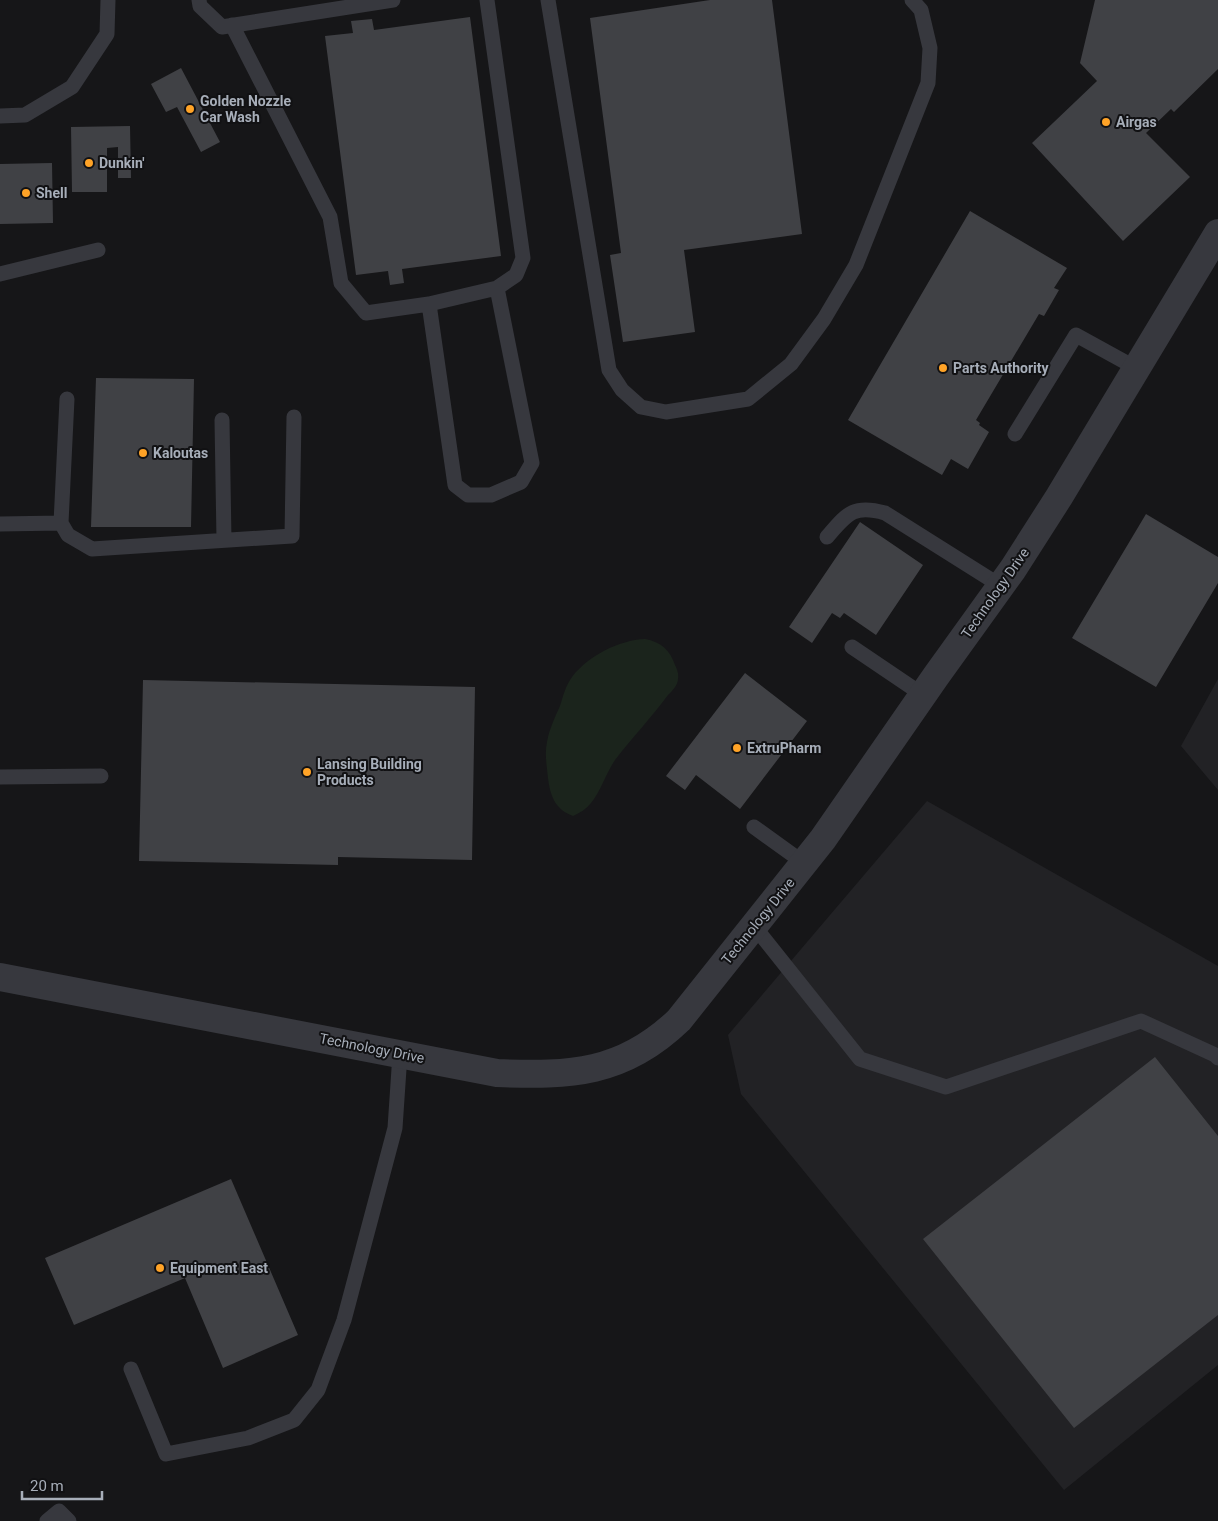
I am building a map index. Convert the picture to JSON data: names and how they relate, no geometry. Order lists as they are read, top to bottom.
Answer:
{
  "streets": {
    "street": ["Technology Drive"]
  },
  "places": [
    "Golden Nozzle Car Wash",
    "Airgas",
    "Dunkin'",
    "Shell",
    "Parts Authority",
    "Kaloutas",
    "ExtruPharm",
    "Lansing Building Products",
    "Equipment East"
  ],
  "scale_bar": "20 m"
}
